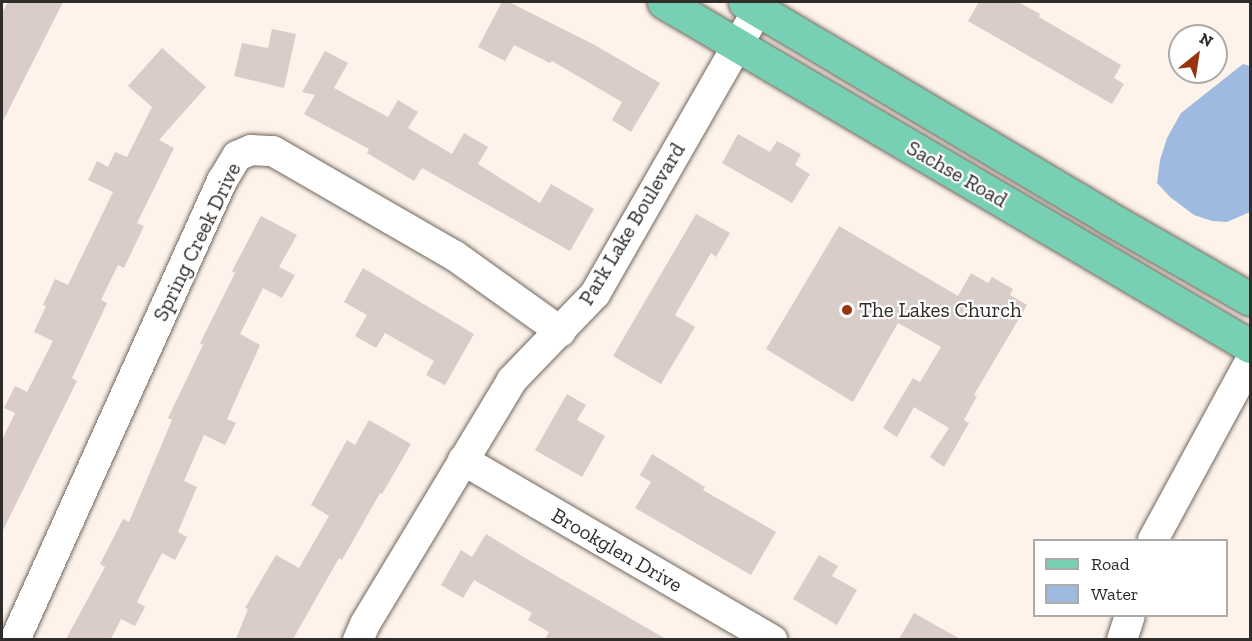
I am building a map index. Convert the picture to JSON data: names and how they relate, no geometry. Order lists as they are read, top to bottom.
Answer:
{
  "streets": {
    "main road": ["Sachse Road"],
    "street": ["Park Lake Boulevard", "Spring Creek Drive", "Brookglen Drive"]
  },
  "crossings": [
    ["Sachse Road", "Park Lake Boulevard"],
    ["Park Lake Boulevard", "Spring Creek Drive"],
    ["Park Lake Boulevard", "Brookglen Drive"]
  ],
  "places": ["The Lakes Church"],
  "legend": ["Road", "Water"],
  "north": "top right"
}
